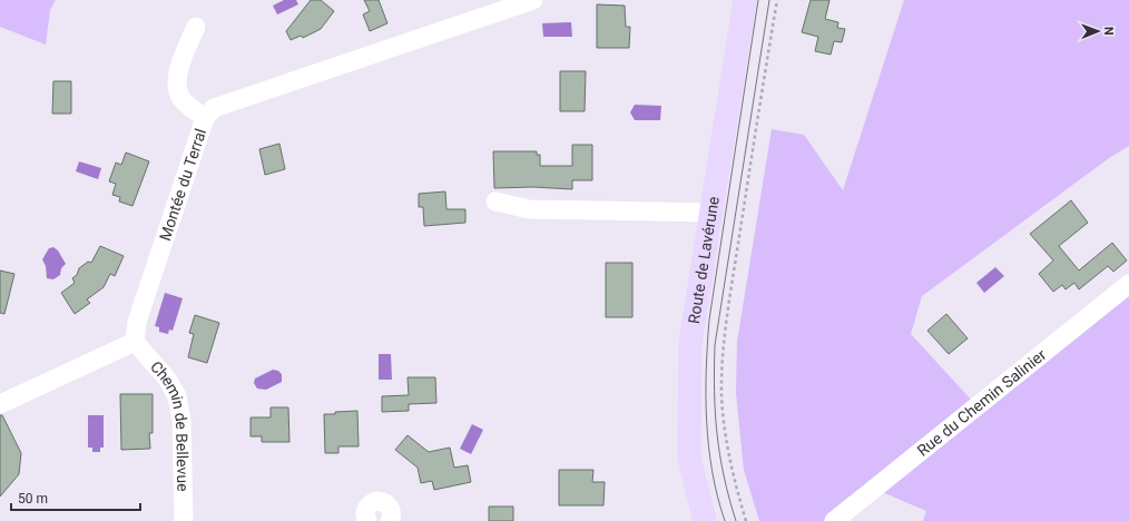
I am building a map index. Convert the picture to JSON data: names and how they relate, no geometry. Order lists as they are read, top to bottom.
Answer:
{
  "streets": {
    "main road": ["Route de Lavérune"],
    "street": ["Montée du Terral", "Rue du Chemin Salinier", "Chemin de Bellevue"]
  },
  "crossings": [
    ["Montée du Terral", "Chemin de Bellevue"]
  ],
  "scale_bar": "50 m",
  "north": "right"
}
